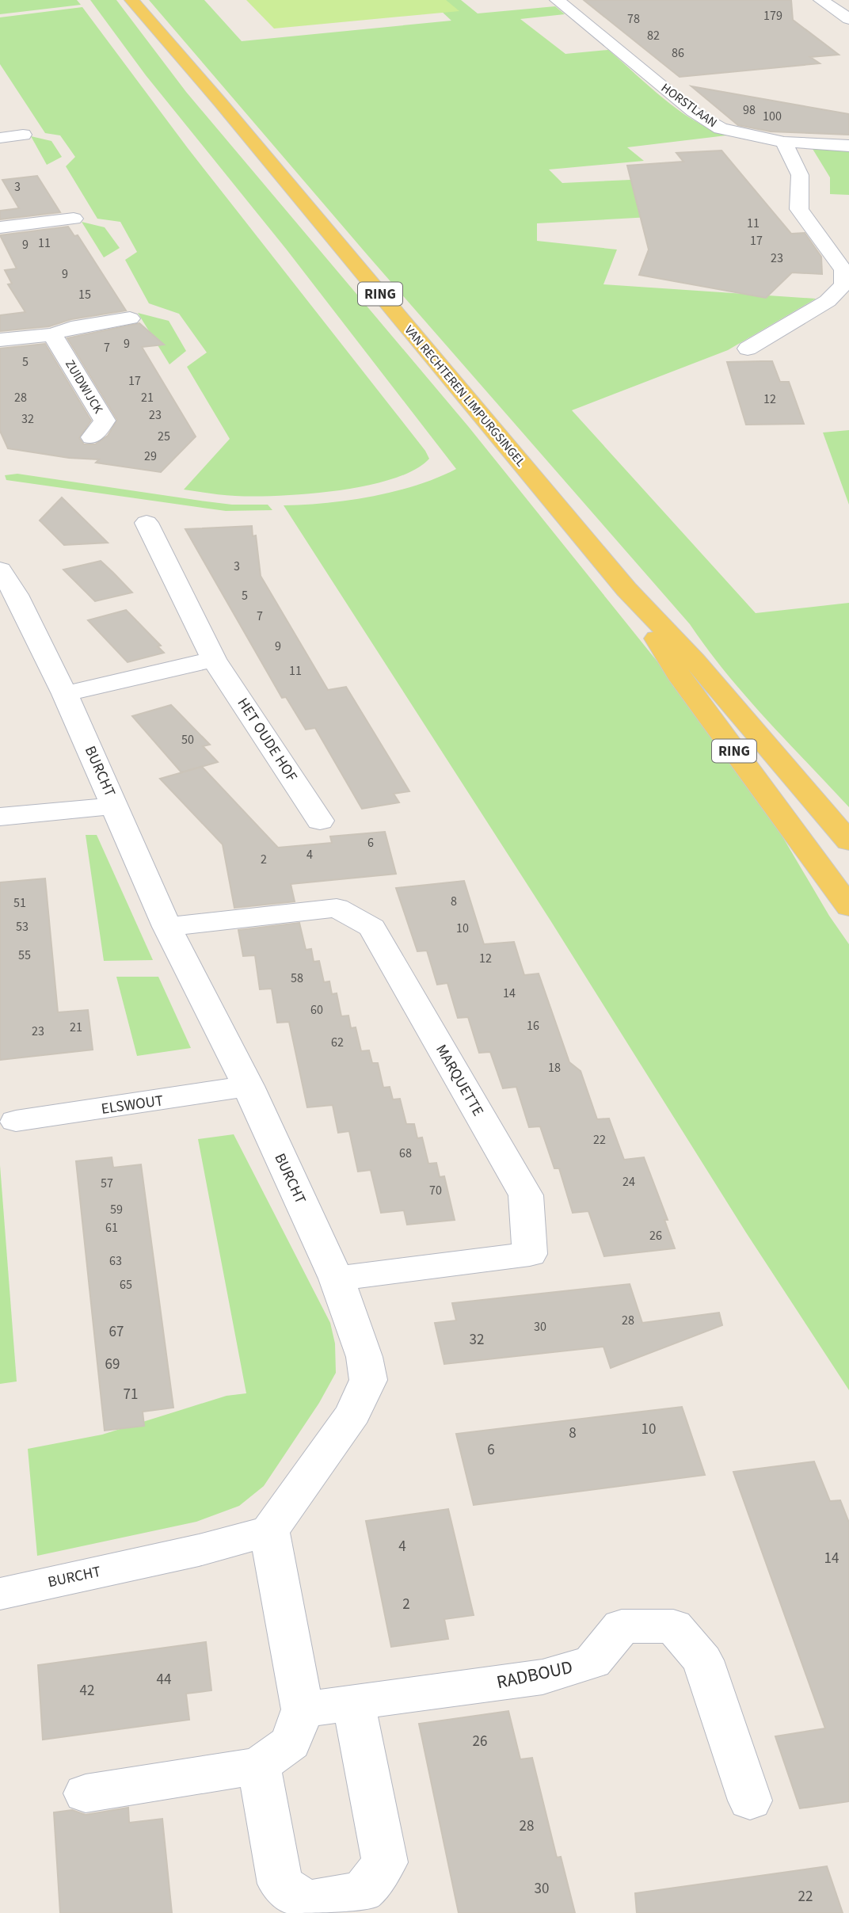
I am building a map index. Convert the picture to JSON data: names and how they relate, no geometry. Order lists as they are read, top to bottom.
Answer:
{
  "streets": {
    "main road": ["RING", "VAN RECHTEREN LIMPURGSINGEL"],
    "street": [
      "HORSTLAAN",
      "ZUIDWIJCK",
      "HET OUDE HOF",
      "BURCHT",
      "MARQUETTE",
      "ELSWOUT",
      "RADBOUD"
    ]
  },
  "crossings": [
    ["BURCHT", "MARQUETTE"],
    ["BURCHT", "ELSWOUT"]
  ],
  "house_numbers": [
    "179",
    "78",
    "82",
    "86",
    "98",
    "100",
    "3",
    "11",
    "17",
    "11",
    "9",
    "23",
    "9",
    "15",
    "9",
    "7",
    "5",
    "17",
    "28",
    "21",
    "12",
    "23",
    "32",
    "25",
    "29",
    "3",
    "5",
    "7",
    "9",
    "11",
    "50",
    "6",
    "4",
    "2",
    "8",
    "51",
    "53",
    "10",
    "55",
    "12",
    "58",
    "14",
    "60",
    "16",
    "21",
    "23",
    "62",
    "18",
    "22",
    "68",
    "24",
    "57",
    "70",
    "59",
    "61",
    "26",
    "63",
    "65",
    "28",
    "30",
    "67",
    "32",
    "69",
    "71",
    "10",
    "8",
    "6",
    "4",
    "14",
    "2",
    "44",
    "42",
    "26",
    "28",
    "30",
    "22"
  ]
}
